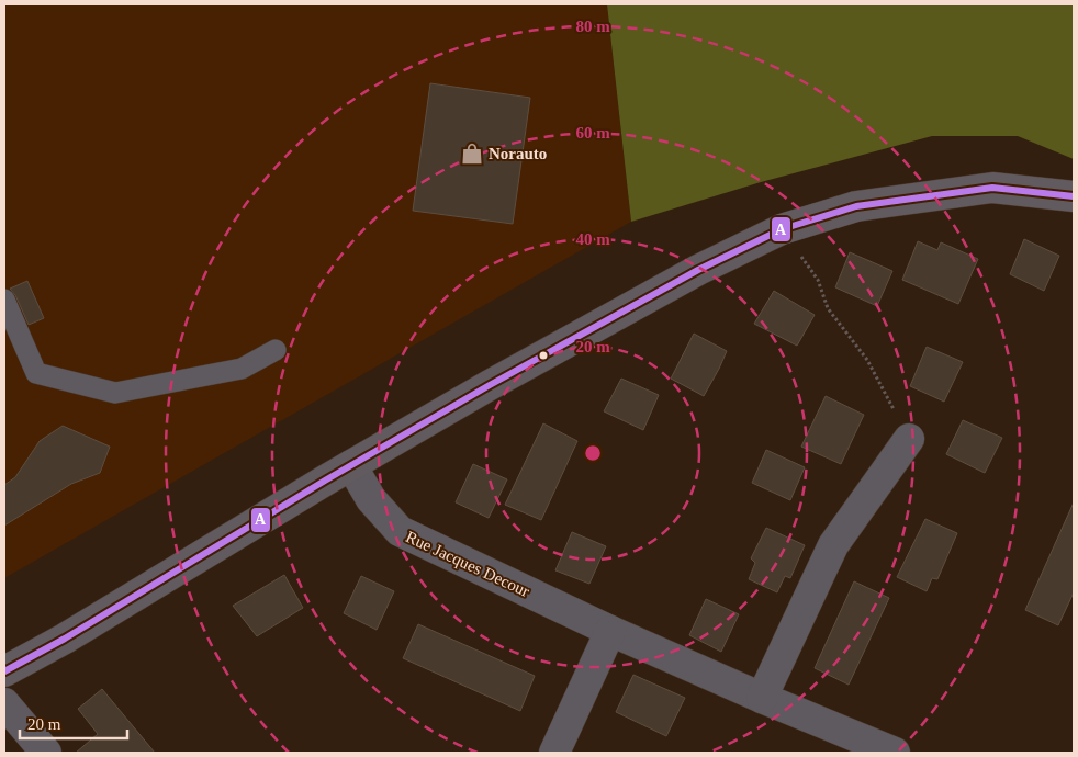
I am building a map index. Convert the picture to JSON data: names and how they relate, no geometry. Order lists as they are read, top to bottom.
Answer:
{
  "streets": {
    "street": ["Rue Jacques Decour"]
  },
  "places": {
    "shop": ["Norauto"]
  },
  "lines": ["transit line A"],
  "scale_bar": "20 m",
  "rings": [
    "80 m",
    "60 m",
    "40 m",
    "20 m"
  ]
}
